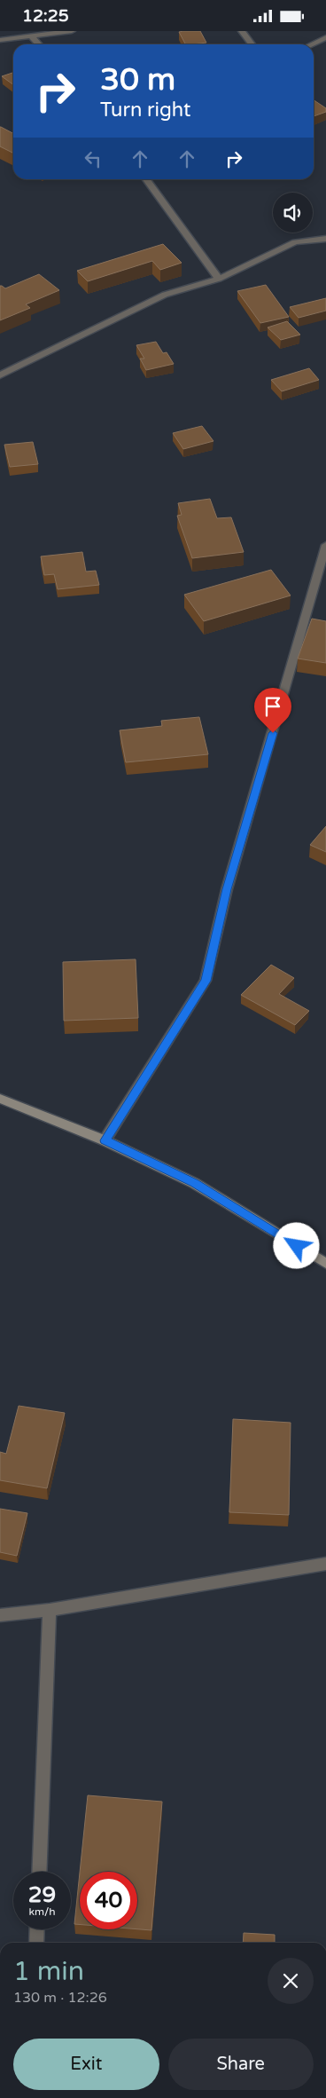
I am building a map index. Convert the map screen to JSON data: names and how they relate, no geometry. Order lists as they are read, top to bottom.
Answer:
{
  "page": {
    "status": "12:25",
    "turn": ["30 m", "Turn right"],
    "speed": "29 km/h",
    "limit": "40",
    "heading": ["1 min", "130 m · 12:26"],
    "buttons": ["Exit", "Share"]
  }
}
